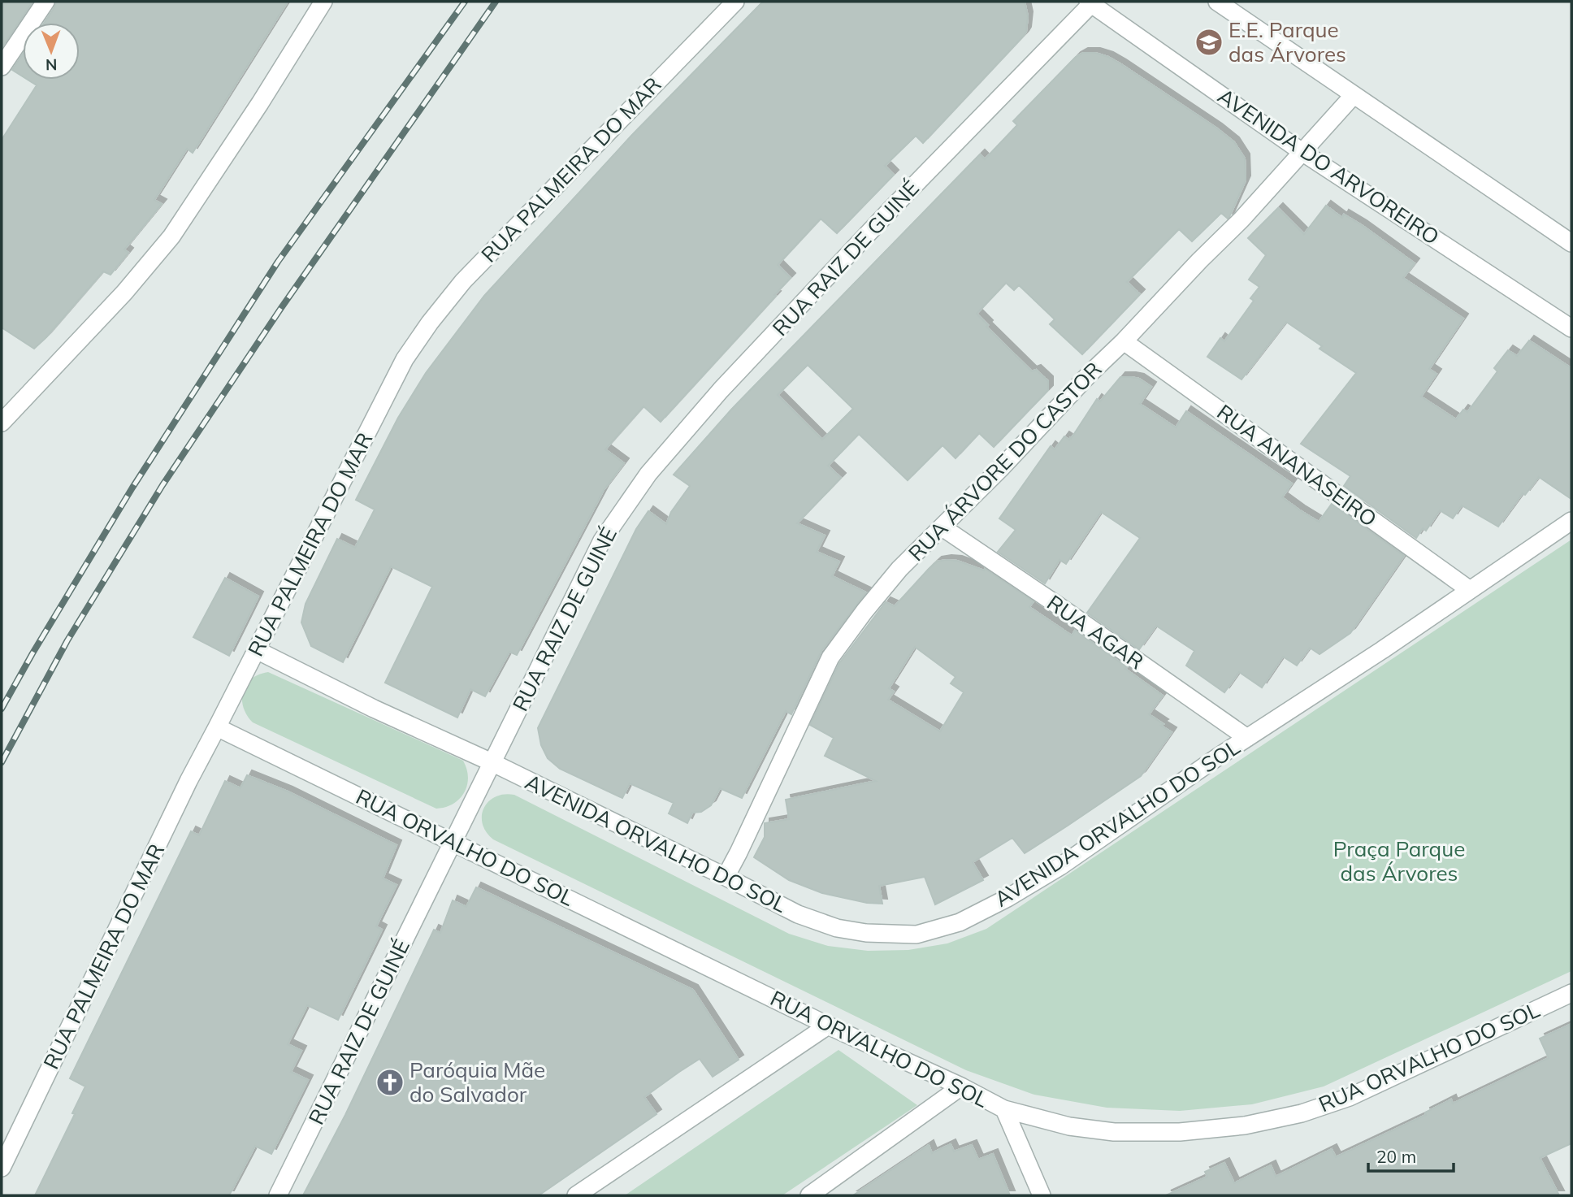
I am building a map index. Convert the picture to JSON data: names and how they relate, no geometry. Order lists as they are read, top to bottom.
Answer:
{
  "streets": {
    "street": [
      "AVENIDA DO ARVOREIRO",
      "RUA PALMEIRA DO MAR",
      "RUA RAIZ DE GUINÉ",
      "RUA ÁRVORE DO CASTOR",
      "RUA ANANASEIRO",
      "RUA AGAR",
      "AVENIDA ORVALHO DO SOL",
      "RUA ORVALHO DO SOL"
    ]
  },
  "crossings": [
    ["AVENIDA DO ARVOREIRO", "RUA RAIZ DE GUINÉ"],
    ["AVENIDA DO ARVOREIRO", "RUA ÁRVORE DO CASTOR"],
    ["RUA PALMEIRA DO MAR", "AVENIDA ORVALHO DO SOL"],
    ["RUA PALMEIRA DO MAR", "RUA ORVALHO DO SOL"],
    ["RUA RAIZ DE GUINÉ", "AVENIDA ORVALHO DO SOL"],
    ["RUA RAIZ DE GUINÉ", "RUA ORVALHO DO SOL"],
    ["RUA ÁRVORE DO CASTOR", "RUA ANANASEIRO"],
    ["RUA ÁRVORE DO CASTOR", "RUA AGAR"],
    ["RUA ÁRVORE DO CASTOR", "AVENIDA ORVALHO DO SOL"],
    ["RUA ANANASEIRO", "AVENIDA ORVALHO DO SOL"],
    ["RUA AGAR", "AVENIDA ORVALHO DO SOL"]
  ],
  "parks": ["Praça Parque das Árvores"],
  "places": {
    "school or university": ["E.E. Parque das Árvores"],
    "church": ["Paróquia Mãe do Salvador"]
  },
  "scale_bar": "20 m",
  "north": "bottom"
}
